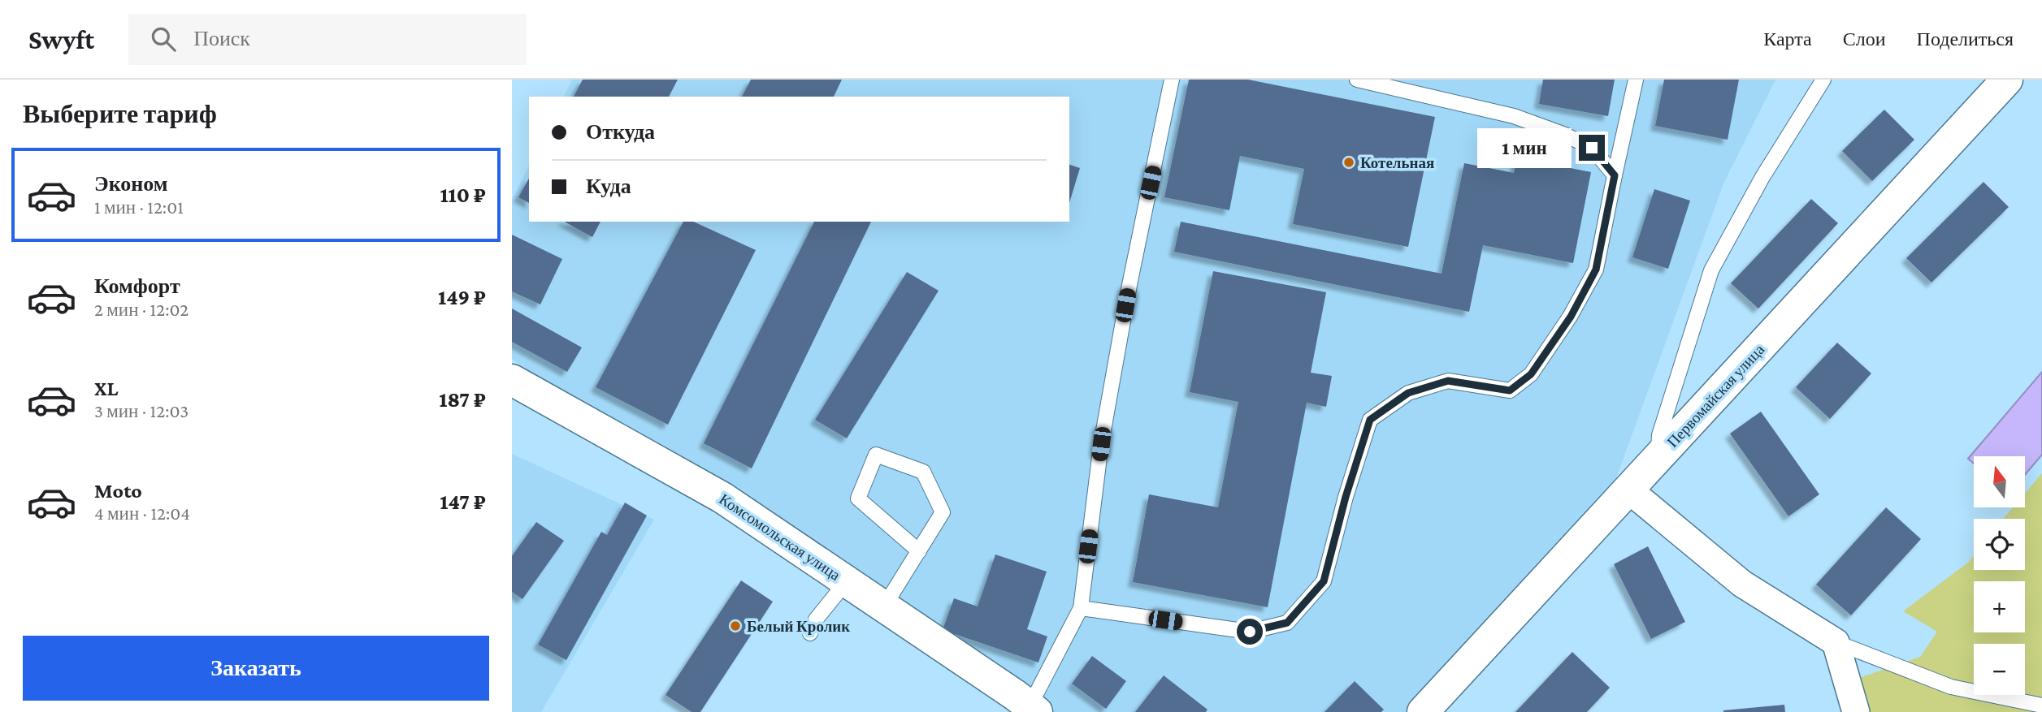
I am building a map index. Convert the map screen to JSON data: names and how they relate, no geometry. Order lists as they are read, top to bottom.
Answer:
{
  "streets": {
    "street": ["Первомайская улица", "Комсомольская улица"]
  },
  "places": ["Котельная", "Белый Кролик"],
  "north": "top",
  "page": {
    "header": "Swyft",
    "search": "Поиск",
    "nav": ["Карта", "Слои", "Поделиться"],
    "heading": "Выберите тариф",
    "banner": ["Откуда", "Куда"],
    "bubble": "1 мин",
    "list": [
      {
        "name": "Эконом",
        "note": "1 мин · 12:01",
        "value": "110 ₽"
      },
      {
        "name": "Комфорт",
        "note": "2 мин · 12:02",
        "value": "149 ₽"
      },
      {
        "name": "XL",
        "note": "3 мин · 12:03",
        "value": "187 ₽"
      },
      {
        "name": "Moto",
        "note": "4 мин · 12:04",
        "value": "147 ₽"
      }
    ],
    "map_buttons": ["+", "−"],
    "buttons": "Заказать"
  }
}
